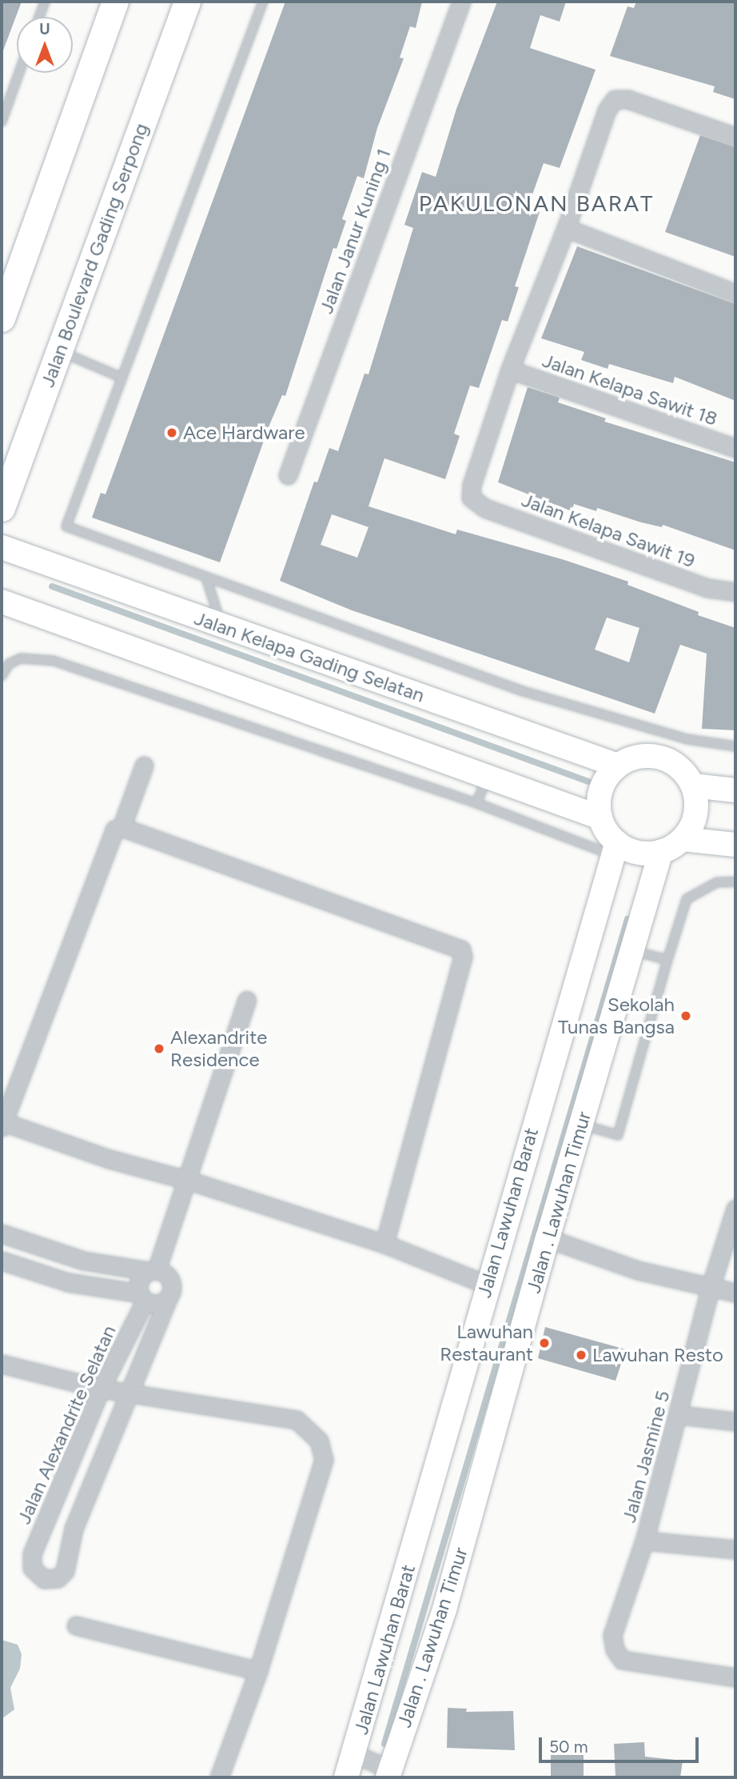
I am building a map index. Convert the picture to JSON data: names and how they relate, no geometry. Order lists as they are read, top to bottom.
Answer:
{
  "streets": {
    "main road": ["Jalan Boulevard Gading Serpong"],
    "street": [
      "Jalan Janur Kuning 1",
      "Jalan Kelapa Sawit 18",
      "Jalan Kelapa Sawit 19",
      "Jalan Kelapa Gading Selatan",
      "Jalan . Lawuhan Timur",
      "Jalan Lawuhan Barat",
      "Jalan Alexandrite Selatan",
      "Jalan Jasmine 5"
    ]
  },
  "crossings": [
    ["Jalan Kelapa Sawit 18", "Jalan Kelapa Sawit 19"],
    ["Jalan Kelapa Gading Selatan", "Jalan . Lawuhan Timur"],
    ["Jalan Kelapa Gading Selatan", "Jalan Lawuhan Barat"],
    ["Jalan . Lawuhan Timur", "Jalan Lawuhan Barat"]
  ],
  "districts": ["PAKULONAN BARAT"],
  "places": [
    "Ace Hardware",
    "Sekolah Tunas Bangsa",
    "Alexandrite Residence",
    "Lawuhan Restaurant",
    "Lawuhan Resto"
  ],
  "scale_bar": "50 m",
  "north": "top"
}
